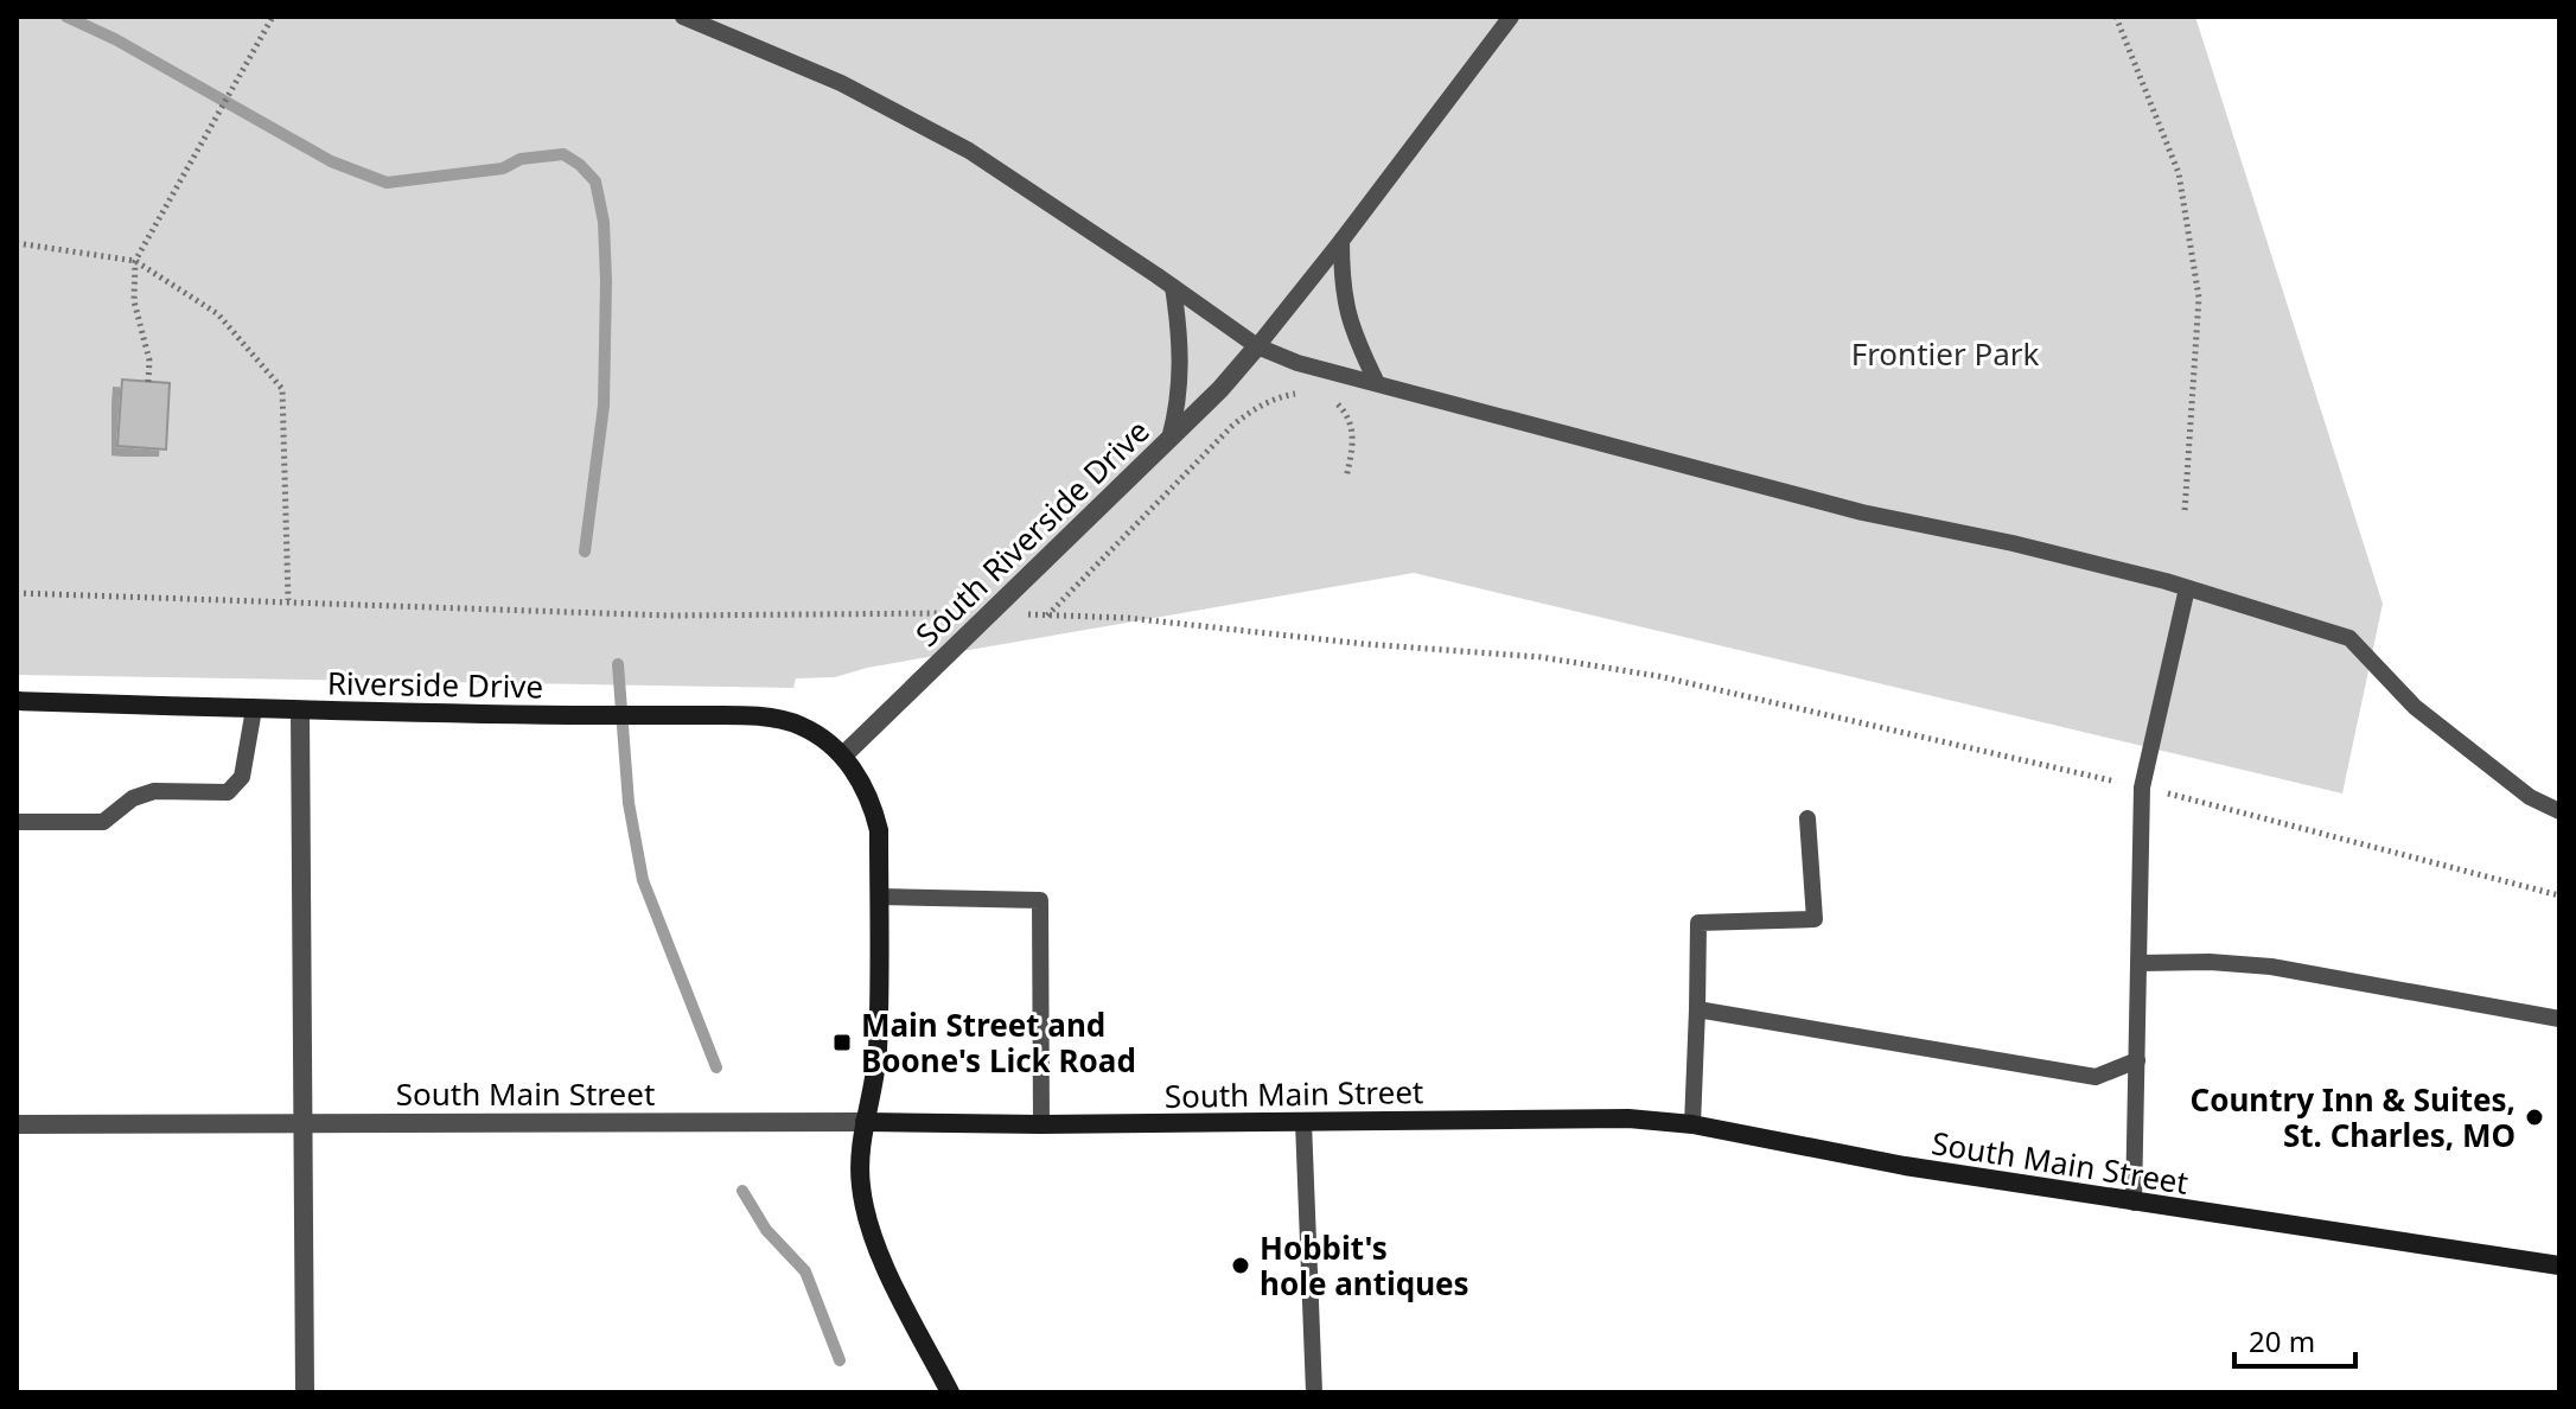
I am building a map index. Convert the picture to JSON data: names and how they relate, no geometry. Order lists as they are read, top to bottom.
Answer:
{
  "streets": {
    "street": ["South Riverside Drive", "Riverside Drive", "South Main Street"]
  },
  "crossings": [
    ["South Riverside Drive", "Riverside Drive"]
  ],
  "parks": ["Frontier Park"],
  "places": {
    "transit": ["Main Street and Boone's Lick Road"],
    "other": ["Country Inn & Suites, St. Charles, MO", "Hobbit's hole antiques"]
  },
  "scale_bar": "20 m"
}
